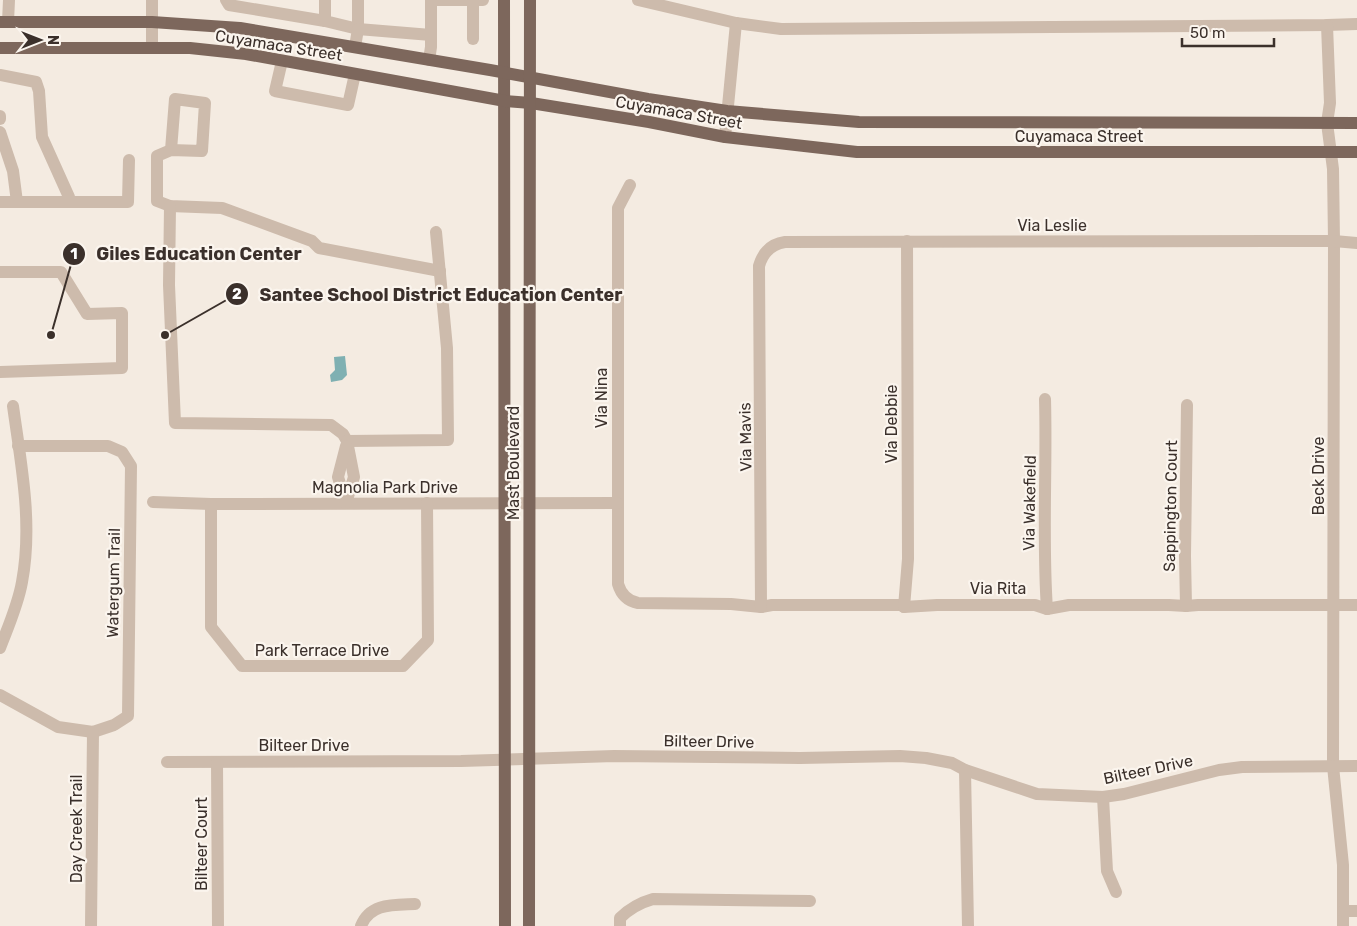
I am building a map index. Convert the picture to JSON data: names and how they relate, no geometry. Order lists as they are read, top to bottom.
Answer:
{
  "streets": {
    "main road": ["Cuyamaca Street", "Mast Boulevard"],
    "street": [
      "Via Leslie",
      "Via Nina",
      "Via Debbie",
      "Via Mavis",
      "Beck Drive",
      "Magnolia Park Drive",
      "Via Wakefield",
      "Sappington Court",
      "Watergum Trail",
      "Via Rita",
      "Park Terrace Drive",
      "Bilteer Drive",
      "Day Creek Trail",
      "Bilteer Court"
    ]
  },
  "crossings": [
    ["Cuyamaca Street", "Mast Boulevard"],
    ["Cuyamaca Street", "Beck Drive"],
    ["Via Leslie", "Via Debbie"],
    ["Via Leslie", "Via Mavis"],
    ["Via Leslie", "Beck Drive"],
    ["Via Nina", "Magnolia Park Drive"],
    ["Via Nina", "Via Rita"],
    ["Via Debbie", "Via Rita"],
    ["Via Mavis", "Via Rita"],
    ["Mast Boulevard", "Magnolia Park Drive"],
    ["Mast Boulevard", "Bilteer Drive"],
    ["Beck Drive", "Via Rita"],
    ["Beck Drive", "Bilteer Drive"],
    ["Magnolia Park Drive", "Park Terrace Drive"],
    ["Via Wakefield", "Via Rita"],
    ["Sappington Court", "Via Rita"],
    ["Watergum Trail", "Day Creek Trail"],
    ["Bilteer Drive", "Bilteer Court"]
  ],
  "places": ["Giles Education Center", "Santee School District Education Center"],
  "scale_bar": "50 m",
  "north": "right"
}
